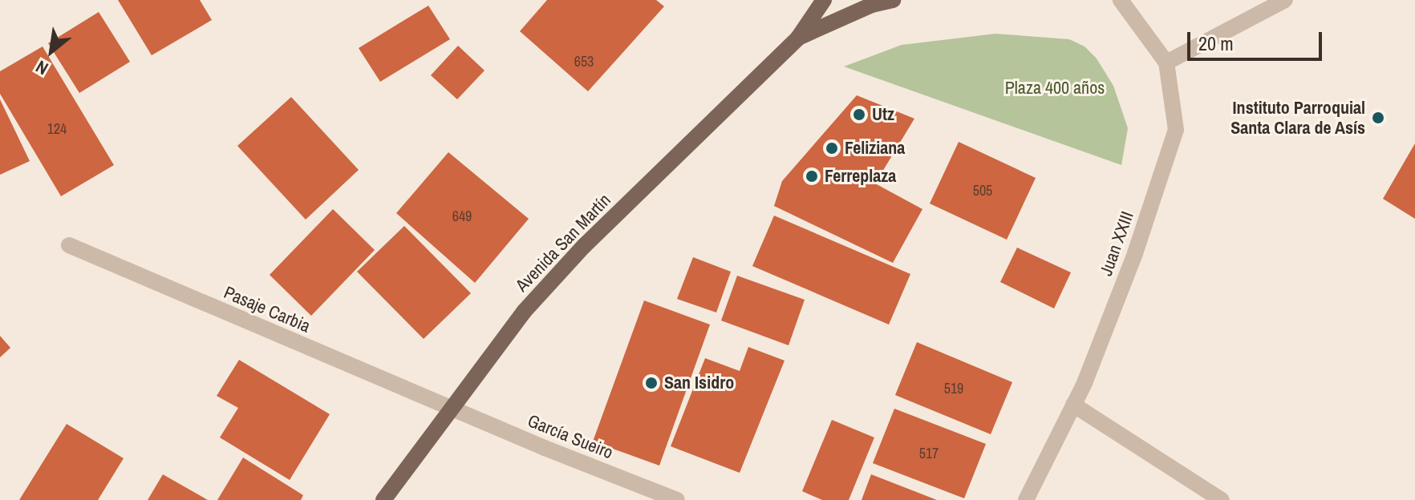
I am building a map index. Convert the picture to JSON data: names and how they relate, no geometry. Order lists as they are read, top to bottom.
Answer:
{
  "streets": {
    "main road": ["Avenida San Martín"],
    "street": ["Juan XXIII", "Pasaje Carbia", "García Sueiro"]
  },
  "crossings": [
    ["Avenida San Martín", "Pasaje Carbia"],
    ["Avenida San Martín", "García Sueiro"],
    ["Pasaje Carbia", "García Sueiro"]
  ],
  "parks": ["Plaza 400 años"],
  "places": [
    "Utz",
    "Instituto Parroquial Santa Clara de Asís",
    "Feliziana",
    "Ferreplaza",
    "San Isidro"
  ],
  "house_numbers": [
    "653",
    "124",
    "505",
    "649",
    "519",
    "517"
  ],
  "scale_bar": "20 m",
  "north": "bottom left"
}
